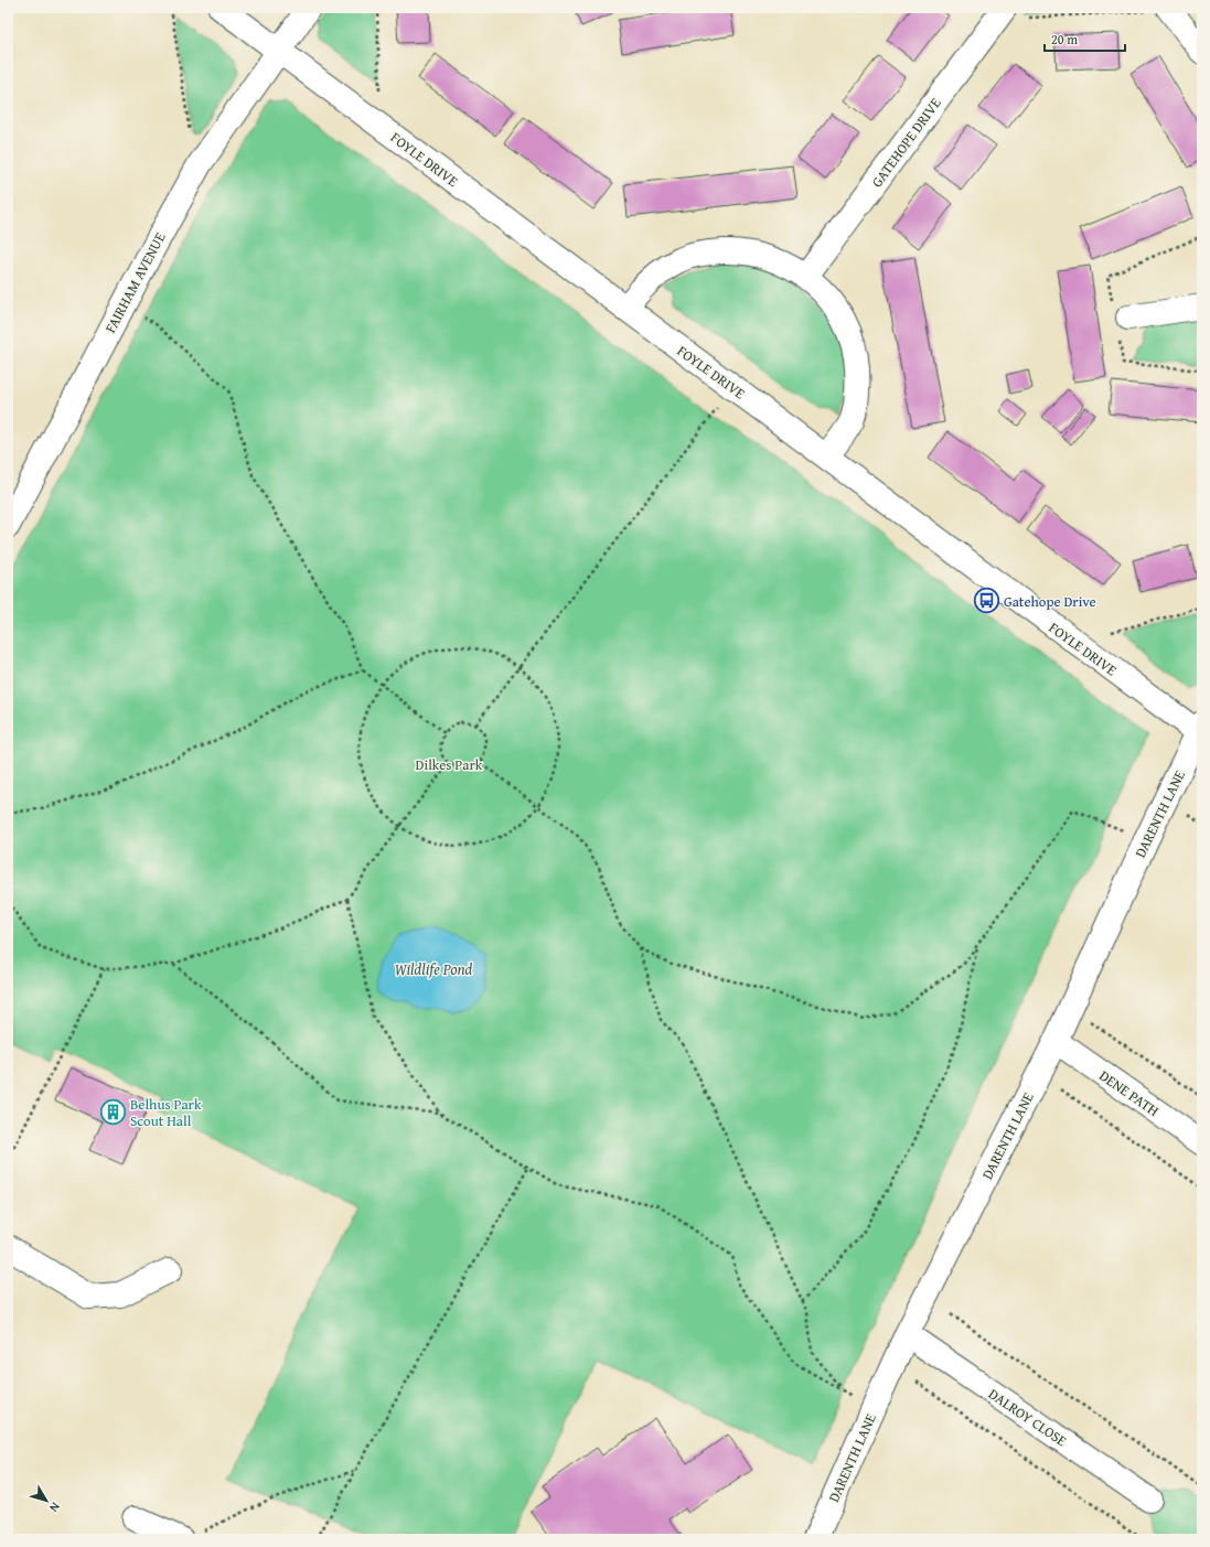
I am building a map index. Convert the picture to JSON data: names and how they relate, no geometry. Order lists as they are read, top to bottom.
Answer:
{
  "streets": {
    "street": [
      "GATEHOPE DRIVE",
      "FOYLE DRIVE",
      "FAIRHAM AVENUE",
      "DARENTH LANE",
      "DENE PATH",
      "DALROY CLOSE"
    ]
  },
  "crossings": [
    ["FOYLE DRIVE", "FAIRHAM AVENUE"],
    ["FOYLE DRIVE", "DARENTH LANE"],
    ["DARENTH LANE", "DENE PATH"],
    ["DARENTH LANE", "DALROY CLOSE"]
  ],
  "water": ["Wildlife Pond"],
  "parks": ["Dilkes Park"],
  "places": {
    "bus stop": ["Gatehope Drive"],
    "building": ["Belhus Park Scout Hall"]
  },
  "scale_bar": "20 m",
  "north": "bottom right"
}
